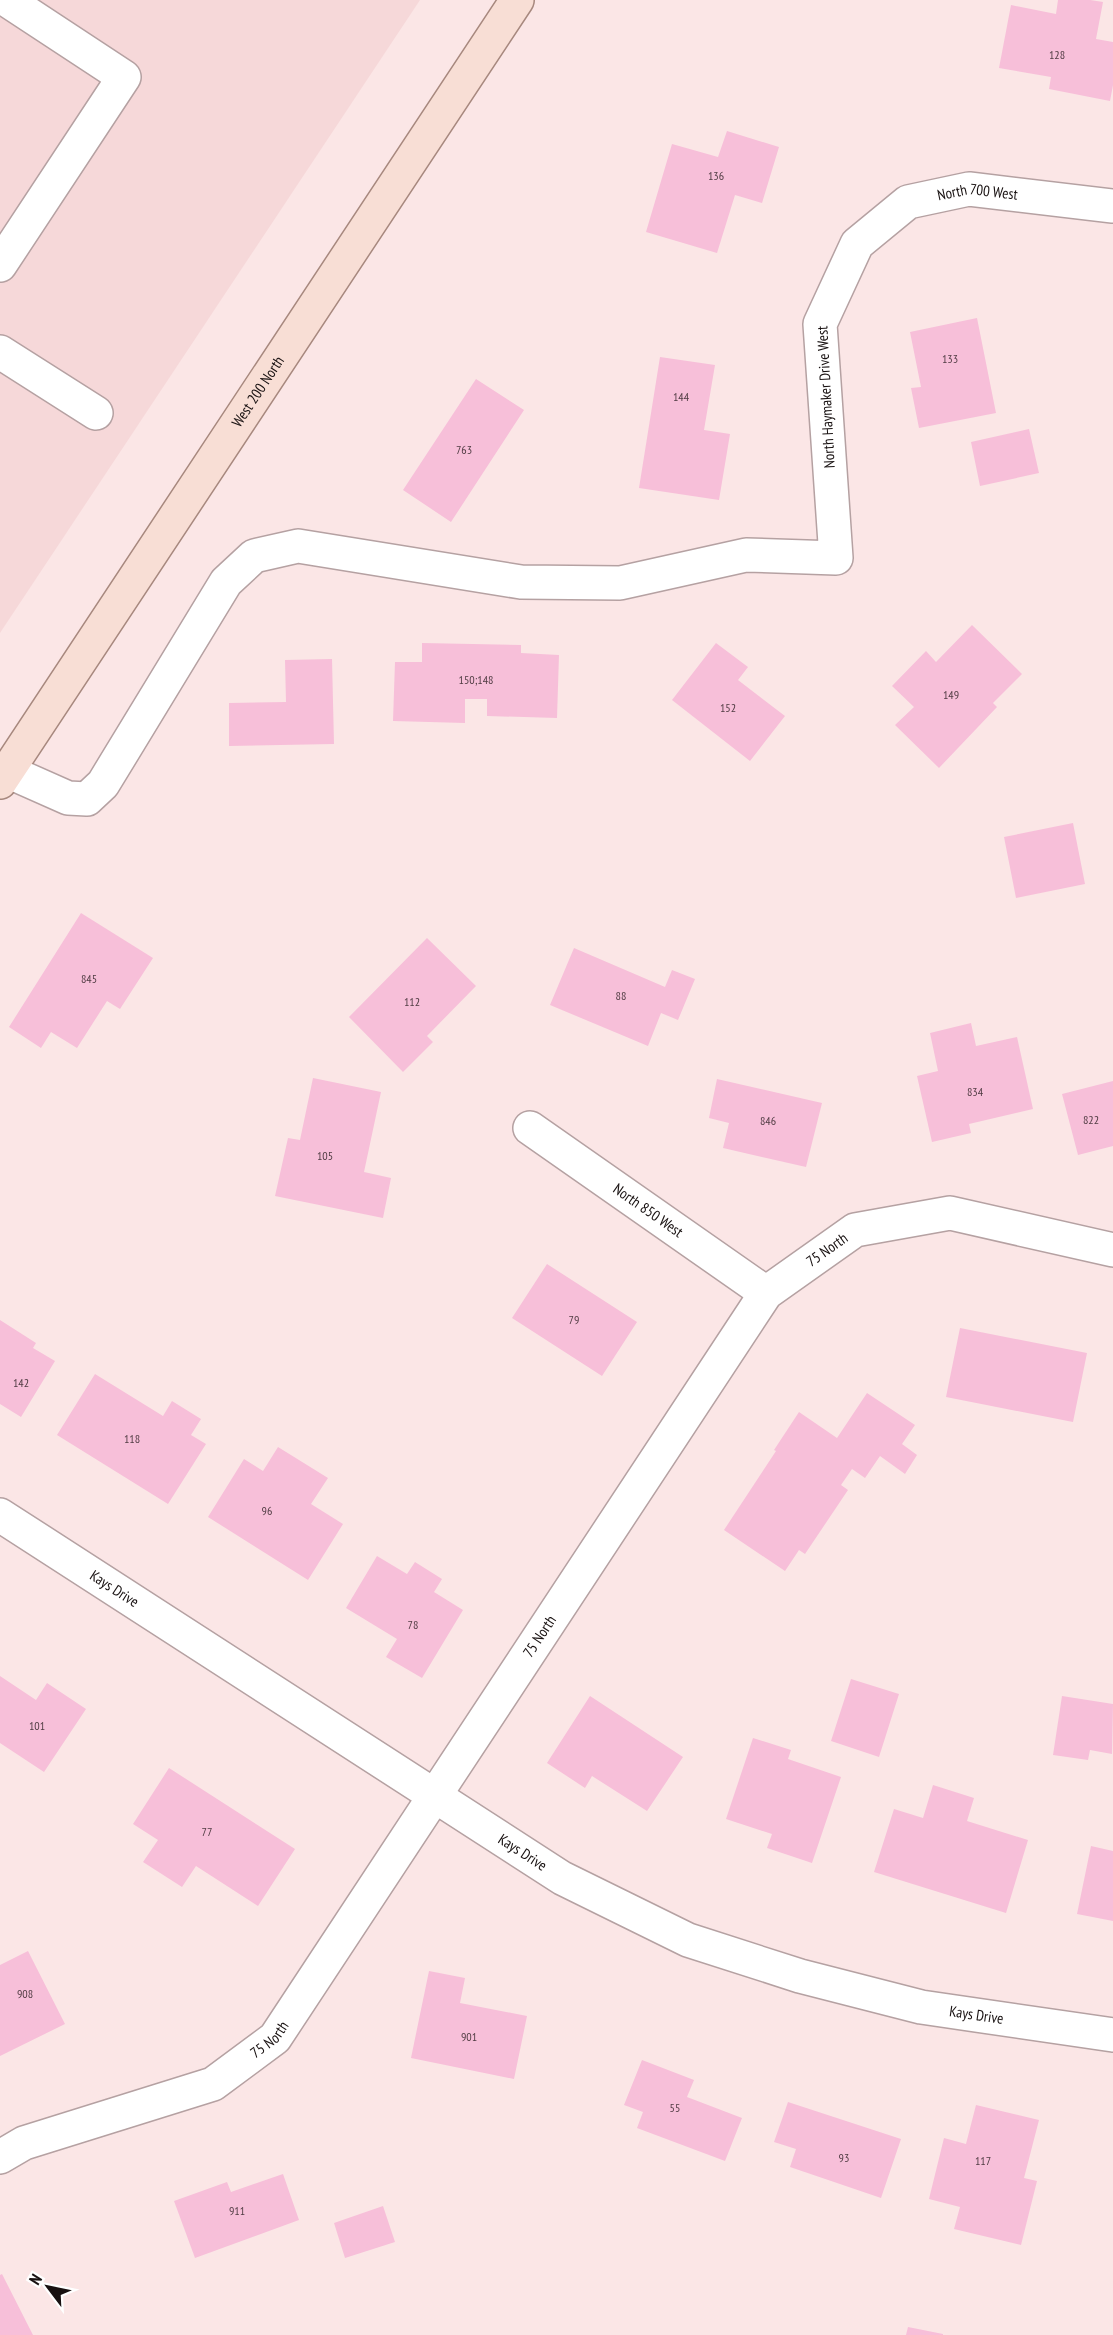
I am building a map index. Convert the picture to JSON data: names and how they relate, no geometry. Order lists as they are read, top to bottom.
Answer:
{
  "streets": {
    "main road": ["West 200 North"],
    "street": [
      "North 700 West",
      "North Haymaker Drive West",
      "North 850 West",
      "75 North",
      "Kays Drive"
    ]
  },
  "crossings": [
    ["North 700 West", "North Haymaker Drive West"],
    ["West 200 North", "North Haymaker Drive West"],
    ["North 850 West", "75 North"],
    ["75 North", "Kays Drive"]
  ],
  "house_numbers": [
    "128",
    "136",
    "133",
    "144",
    "763",
    "150;148",
    "149",
    "152",
    "845",
    "88",
    "112",
    "834",
    "822",
    "846",
    "105",
    "79",
    "142",
    "118",
    "96",
    "78",
    "101",
    "77",
    "908",
    "901",
    "55",
    "93",
    "117",
    "911"
  ],
  "north": "top left"
}
